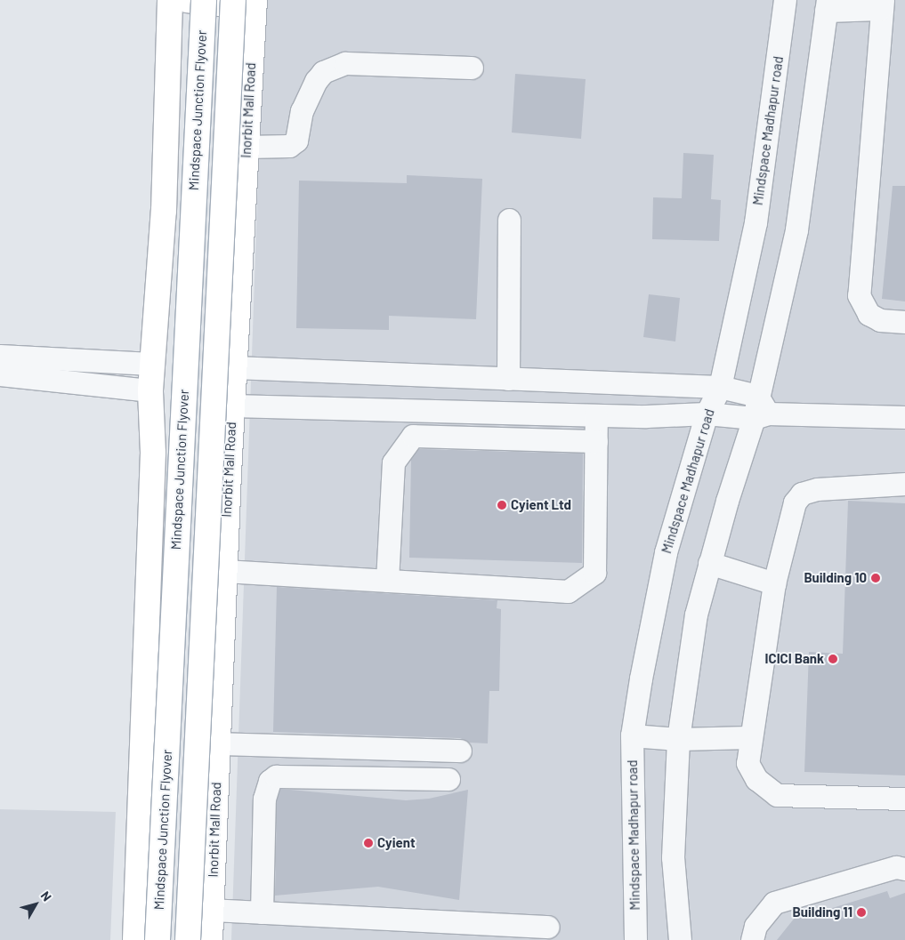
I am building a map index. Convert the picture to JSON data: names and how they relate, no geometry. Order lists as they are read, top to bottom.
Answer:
{
  "streets": {
    "main road": ["Mindspace Junction Flyover", "Inorbit Mall Road"],
    "street": ["Mindspace Madhapur road"]
  },
  "crossings": [
    ["Mindspace Junction Flyover", "Inorbit Mall Road"]
  ],
  "places": [
    "Cyient Ltd",
    "Building 10",
    "ICICI Bank",
    "Cyient",
    "Building 11"
  ],
  "north": "top right"
}
